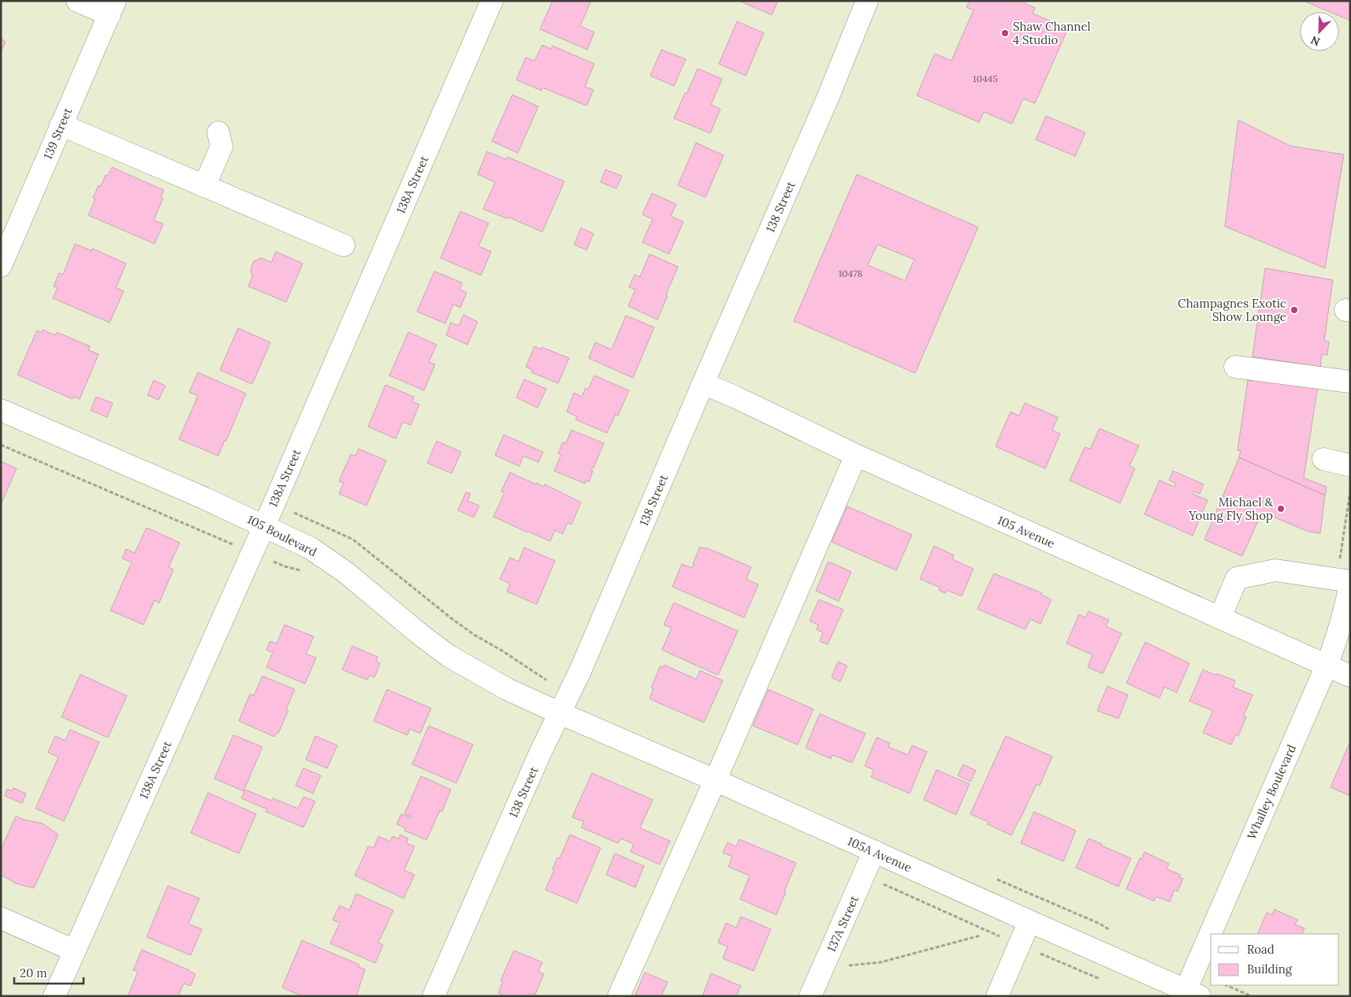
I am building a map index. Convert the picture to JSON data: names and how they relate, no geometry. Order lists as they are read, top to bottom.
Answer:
{
  "streets": {
    "street": [
      "139 Street",
      "138A Street",
      "138 Street",
      "105 Avenue",
      "105 Boulevard",
      "Whalley Boulevard",
      "105A Avenue",
      "137A Street"
    ]
  },
  "crossings": [
    ["138A Street", "105 Boulevard"],
    ["138 Street", "105 Avenue"],
    ["138 Street", "105 Boulevard"],
    ["138 Street", "105A Avenue"],
    ["105 Avenue", "Whalley Boulevard"],
    ["105 Boulevard", "105A Avenue"],
    ["Whalley Boulevard", "105A Avenue"],
    ["105A Avenue", "137A Street"]
  ],
  "places": ["Shaw Channel 4 Studio", "Champagnes Exotic Show Lounge", "Michael & Young Fly Shop"],
  "house_numbers": ["10445", "10478"],
  "legend": ["Road", "Building"],
  "scale_bar": "20 m",
  "north": "bottom left"
}
